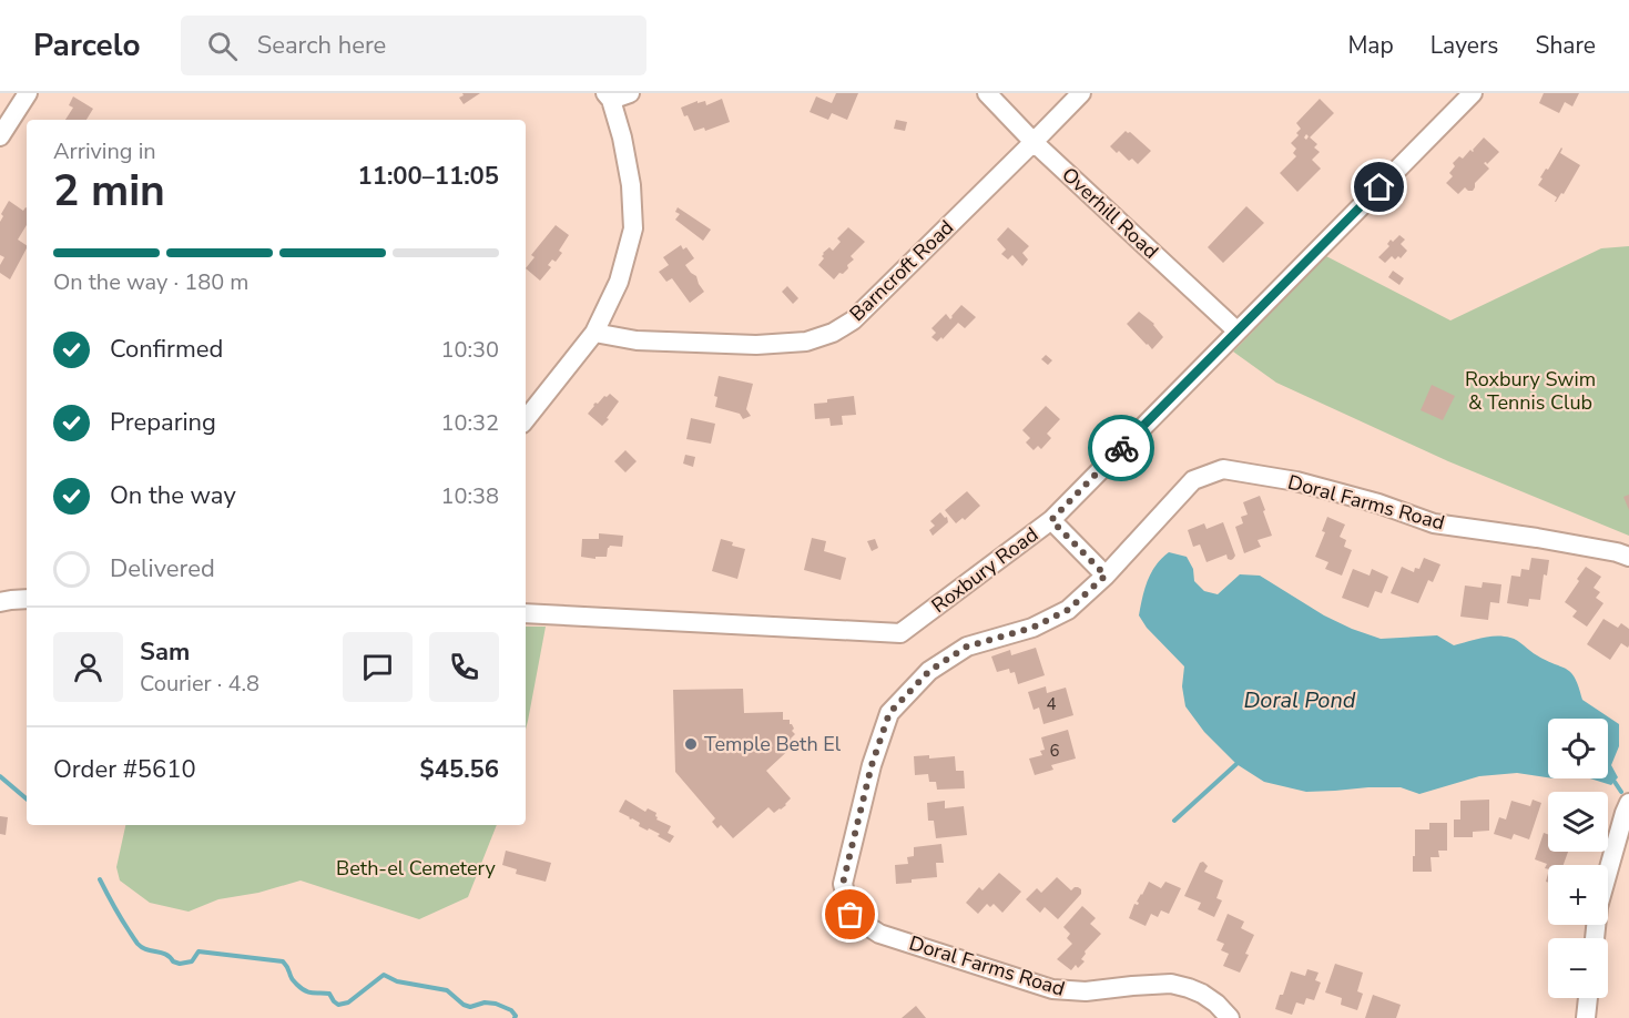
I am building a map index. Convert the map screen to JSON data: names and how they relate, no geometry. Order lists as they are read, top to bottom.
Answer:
{
  "streets": {
    "street": [
      "Overhill Road",
      "Barncroft Road",
      "Doral Farms Road",
      "Roxbury Road"
    ]
  },
  "crossings": [
    ["Overhill Road", "Barncroft Road"],
    ["Overhill Road", "Roxbury Road"]
  ],
  "water": ["Doral Pond"],
  "parks": ["Roxbury Swim & Tennis Club", "Beth-el Cemetery"],
  "places": ["Temple Beth El"],
  "house_numbers": ["4", "6"],
  "page": {
    "header": "Parcelo",
    "search": "Search here",
    "nav": ["Map", "Layers", "Share"],
    "heading": ["2 min", "Arriving in", "11:00–11:05"],
    "panel": [
      "Sam",
      "Courier · 4.8",
      "Order #5610",
      "$45.56"
    ],
    "bar": "On the way · 180 m",
    "list": [
      ["Confirmed", "10:30"],
      ["Preparing", "10:32"],
      ["On the way", "10:38"],
      "Delivered"
    ],
    "map_buttons": ["+", "−"]
  }
}
